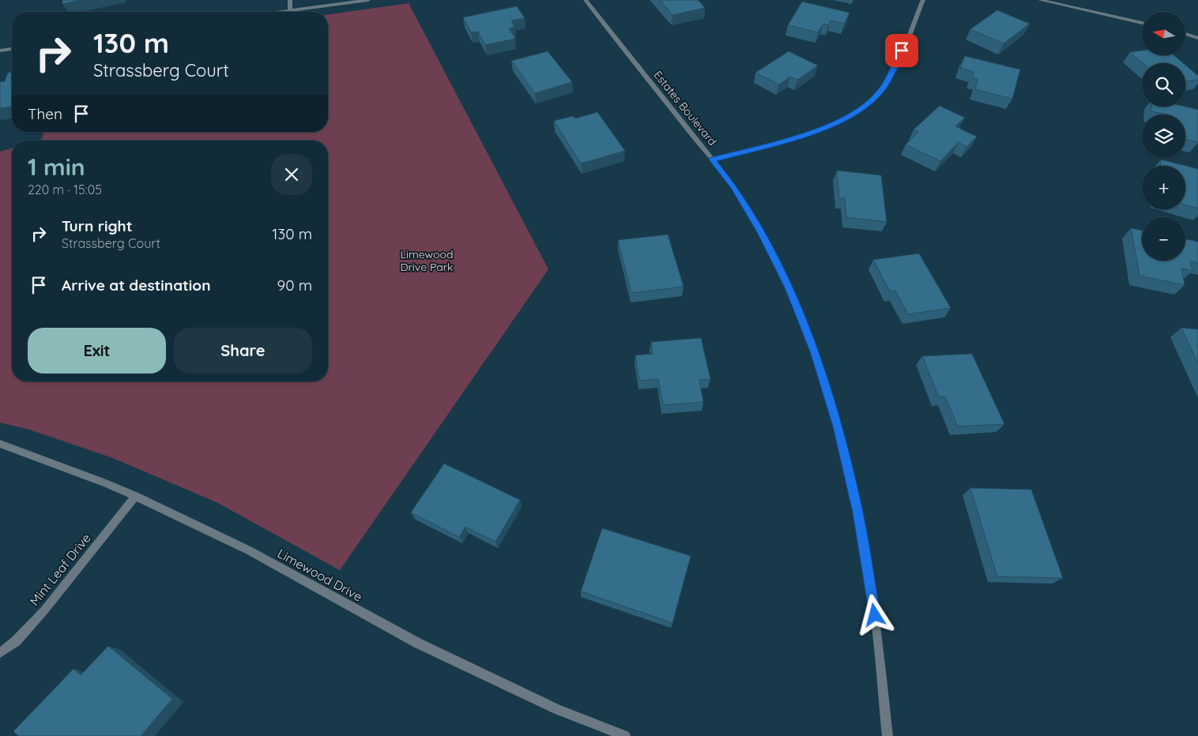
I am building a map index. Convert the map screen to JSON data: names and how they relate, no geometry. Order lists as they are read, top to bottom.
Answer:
{
  "streets": {
    "street": ["Estates Boulevard", "Mint Leaf Drive", "Limewood Drive"]
  },
  "crossings": [
    ["Mint Leaf Drive", "Limewood Drive"]
  ],
  "parks": ["Limewood Drive Park"],
  "north": "left",
  "page": {
    "map_buttons": ["+", "−"],
    "turn": ["130 m", "Strassberg Court"],
    "then": "Then",
    "heading": ["1 min", "220 m · 15:05"],
    "list": [
      {
        "name": "Turn right",
        "note": "Strassberg Court",
        "value": "130 m"
      },
      {
        "name": "Arrive at destination",
        "value": "90 m"
      }
    ],
    "buttons": ["Exit", "Share"]
  }
}
